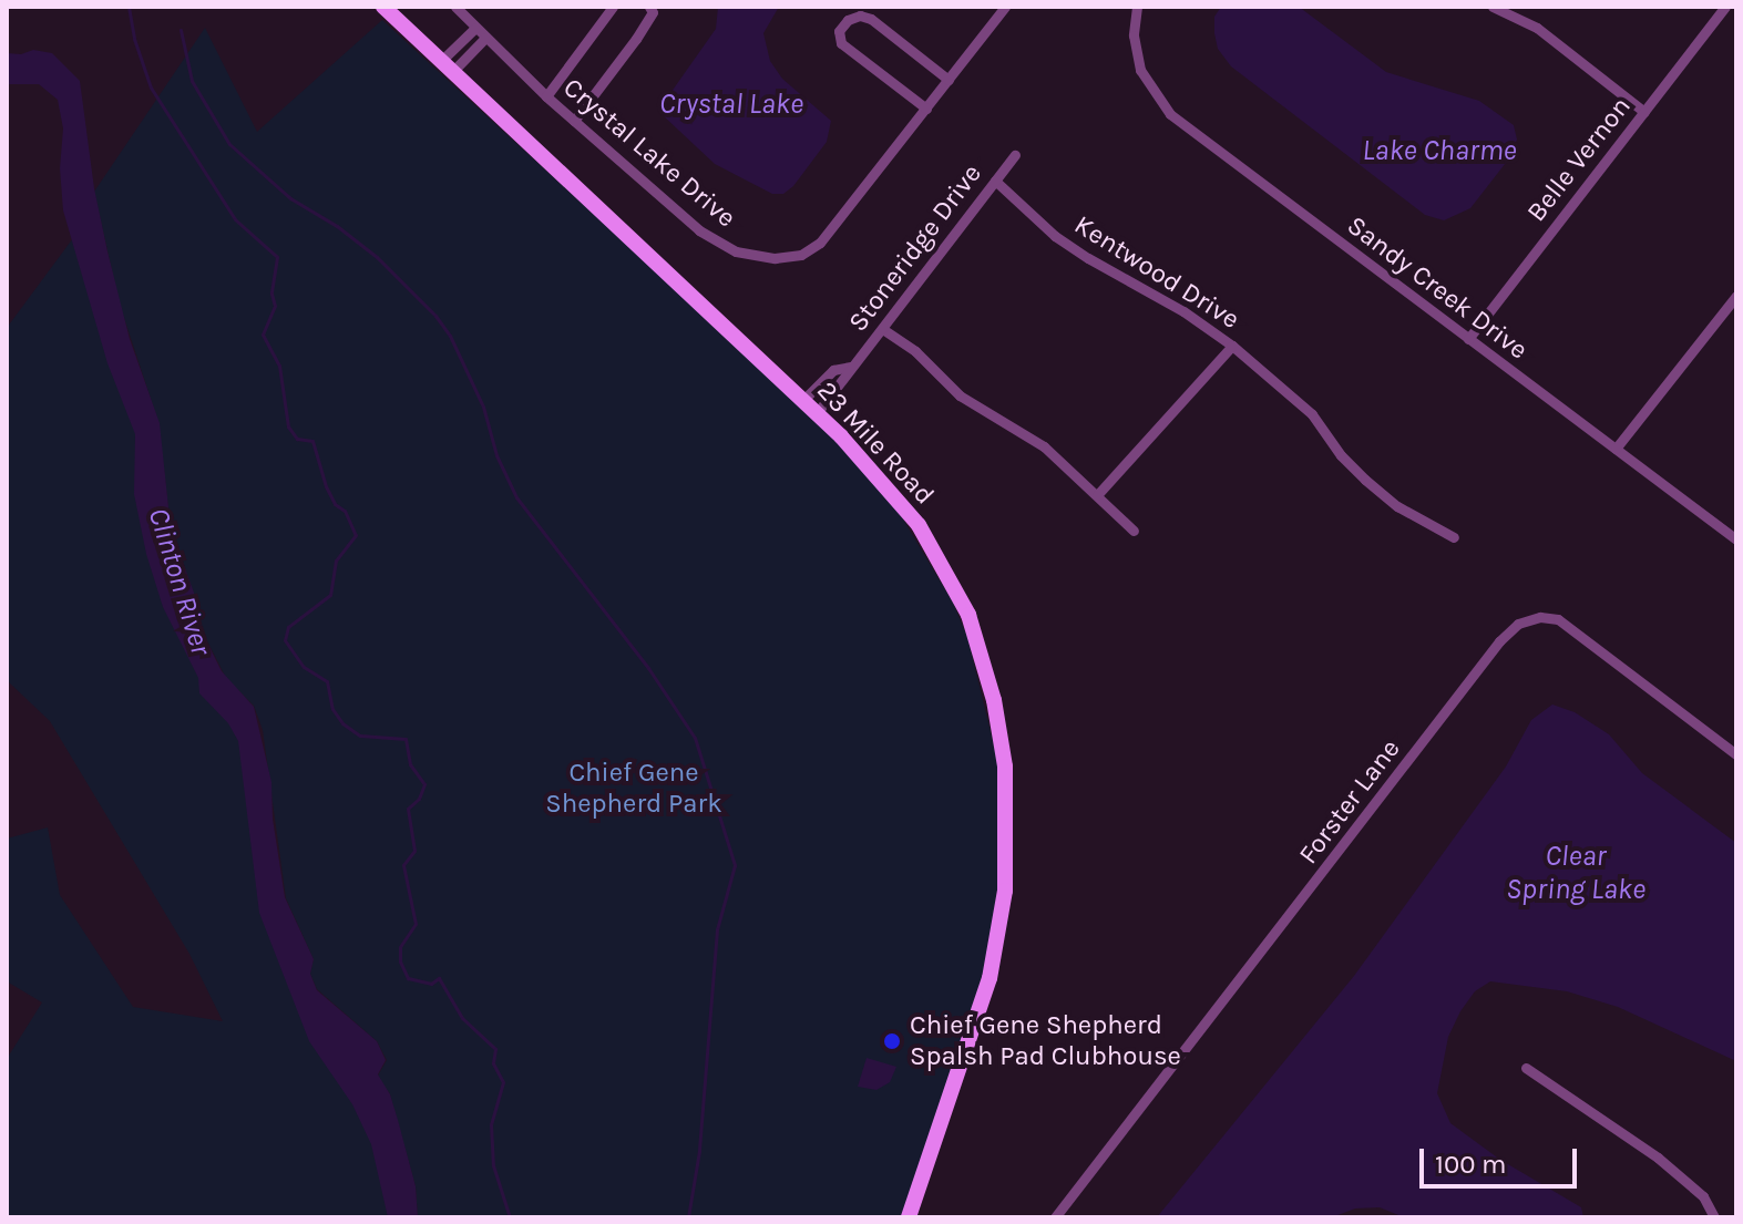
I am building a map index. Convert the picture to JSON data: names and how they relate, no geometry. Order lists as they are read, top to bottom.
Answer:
{
  "streets": {
    "main road": ["23 Mile Road"],
    "street": [
      "Crystal Lake Drive",
      "Belle Vernon",
      "Stoneridge Drive",
      "Kentwood Drive",
      "Sandy Creek Drive",
      "Forster Lane"
    ]
  },
  "crossings": [
    ["Belle Vernon", "Sandy Creek Drive"],
    ["Stoneridge Drive", "Kentwood Drive"],
    ["Stoneridge Drive", "23 Mile Road"]
  ],
  "water": [
    "Crystal Lake",
    "Lake Charme",
    "Clinton River",
    "Clear Spring Lake"
  ],
  "parks": ["Chief Gene Shepherd Park"],
  "places": ["Chief Gene Shepherd Spalsh Pad Clubhouse"],
  "scale_bar": "100 m"
}
